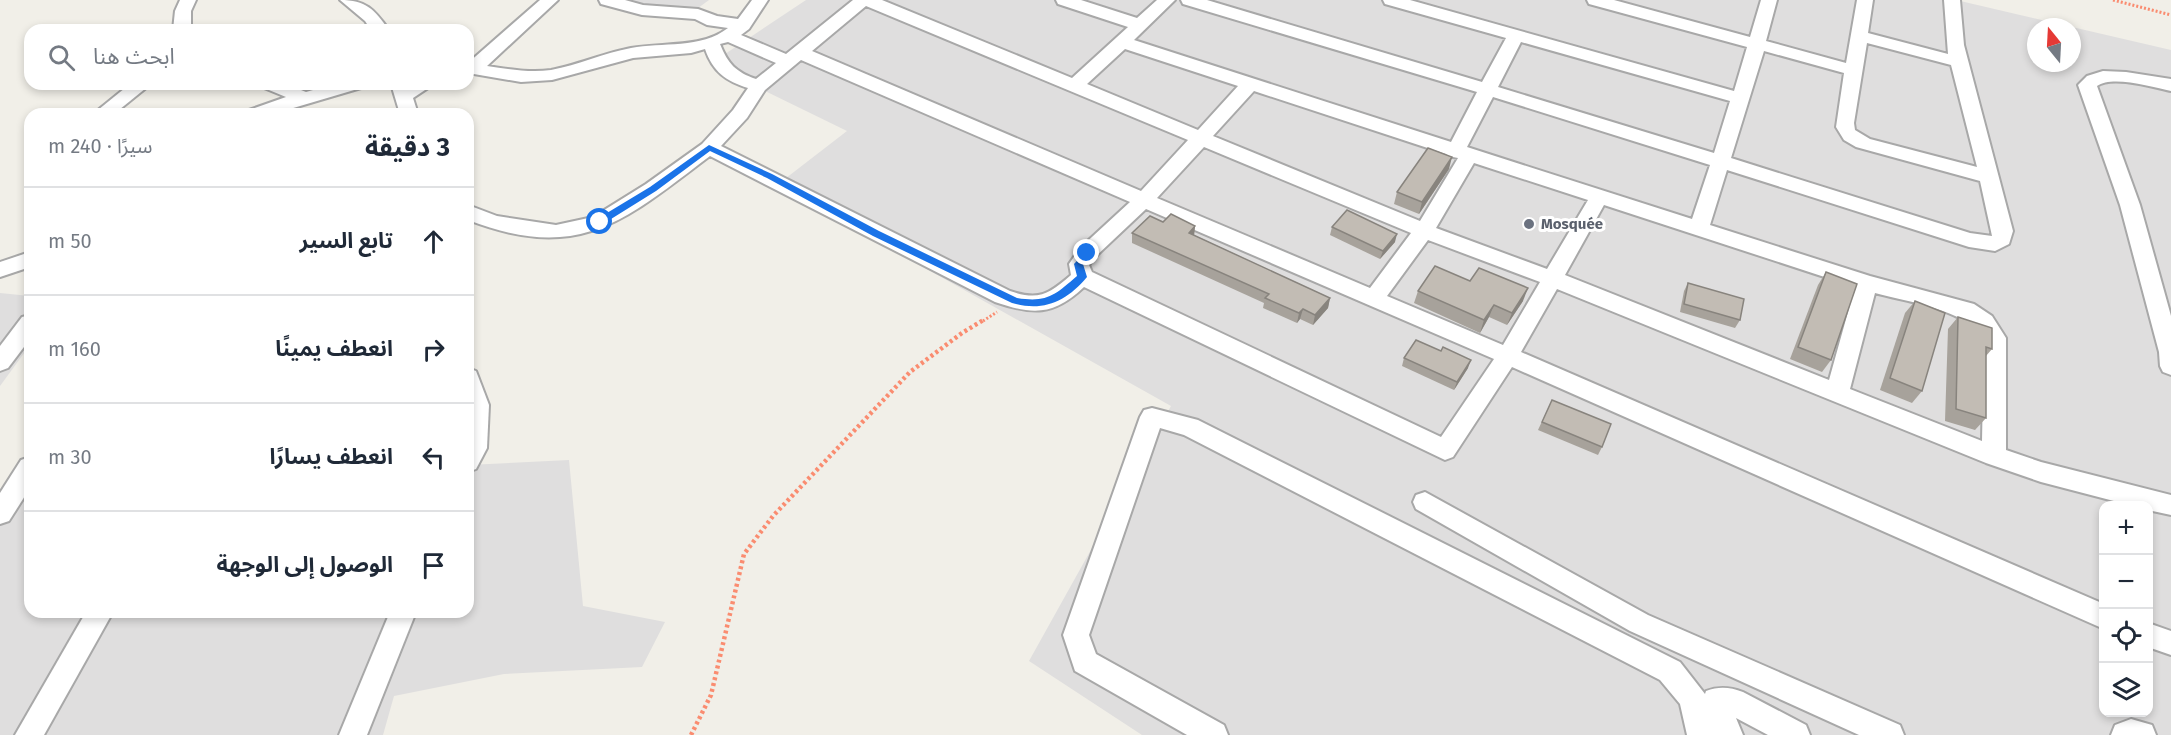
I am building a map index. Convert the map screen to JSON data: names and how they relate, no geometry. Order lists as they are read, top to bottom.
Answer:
{
  "places": ["Mosquée"],
  "north": "top",
  "page": {
    "search": "ابحث هنا",
    "heading": ["3 دقيقة", "سيرًا · 240 m"],
    "list": [
      ["تابع السير", "50 m"],
      ["انعطف يمينًا", "160 m"],
      ["انعطف يسارًا", "30 m"],
      "الوصول إلى الوجهة"
    ],
    "map_buttons": ["+", "−"]
  }
}
